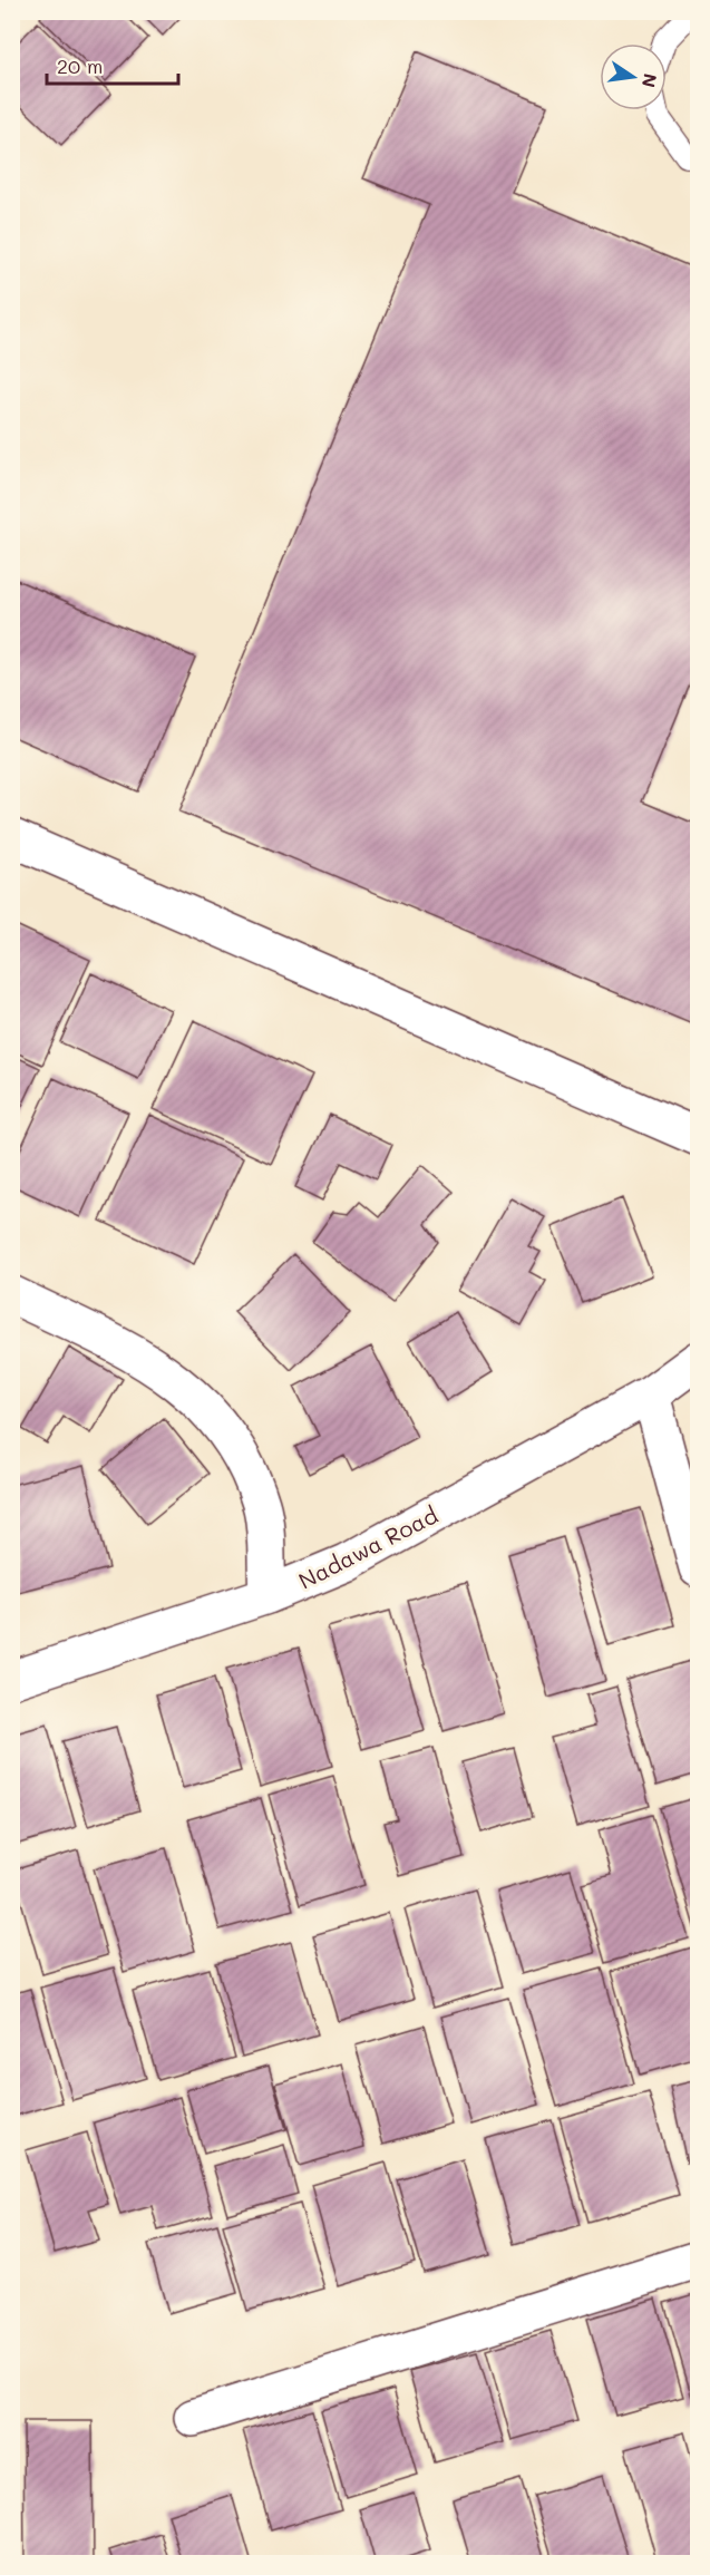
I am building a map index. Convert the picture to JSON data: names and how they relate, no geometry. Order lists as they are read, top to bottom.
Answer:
{
  "streets": {
    "street": ["Nadawa Road"]
  },
  "scale_bar": "20 m",
  "north": "right"
}
